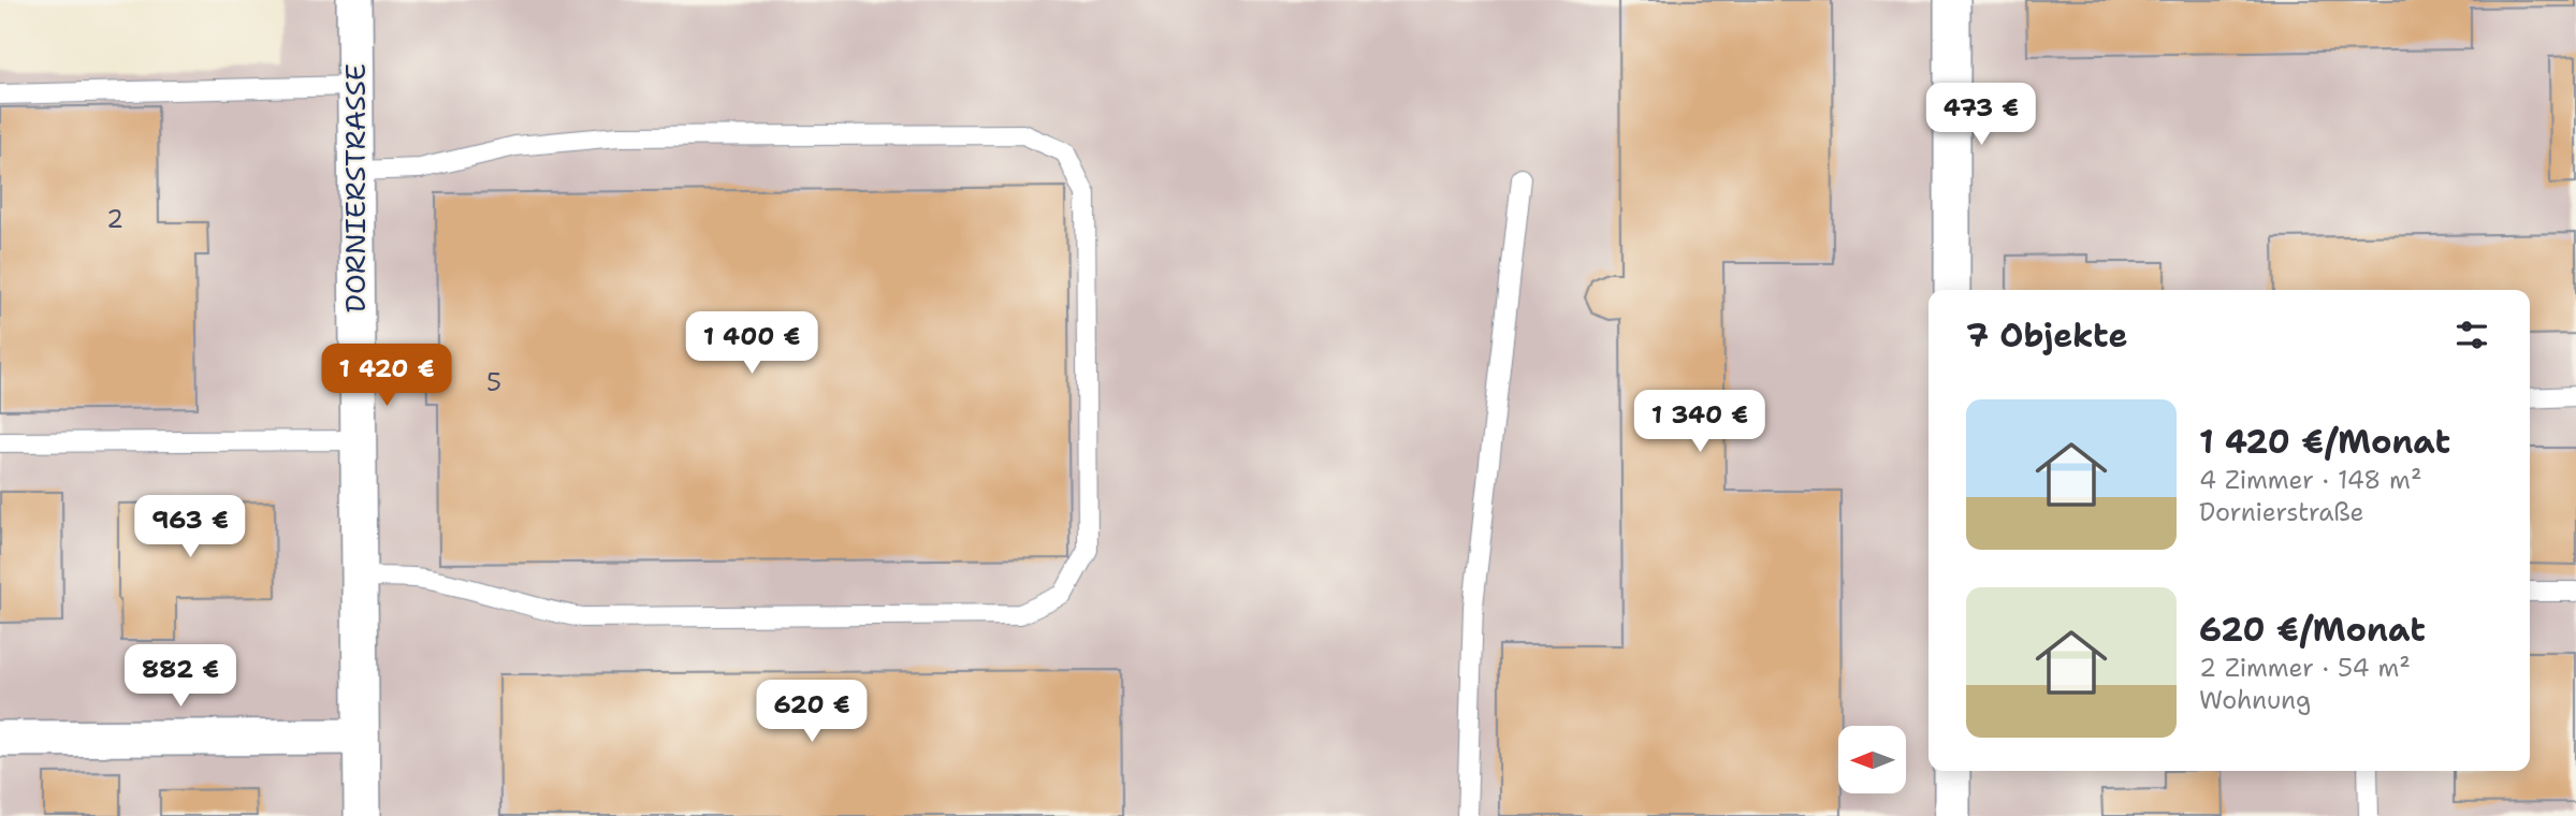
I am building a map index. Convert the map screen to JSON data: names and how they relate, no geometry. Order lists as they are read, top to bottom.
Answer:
{
  "streets": {
    "street": ["DORNIERSTRASSE"]
  },
  "house_numbers": ["2", "5"],
  "north": "left",
  "page": {
    "price": [
      "473 €",
      "1 400 €",
      "1 420 €",
      "1 340 €",
      "963 €",
      "882 €",
      "620 €"
    ],
    "heading": "7 Objekte",
    "list": [
      {
        "name": "1 420 €/Monat",
        "note": "4 Zimmer · 148 m² · Dornierstraße"
      },
      {
        "name": "620 €/Monat",
        "note": "2 Zimmer · 54 m² · Wohnung"
      }
    ]
  }
}
